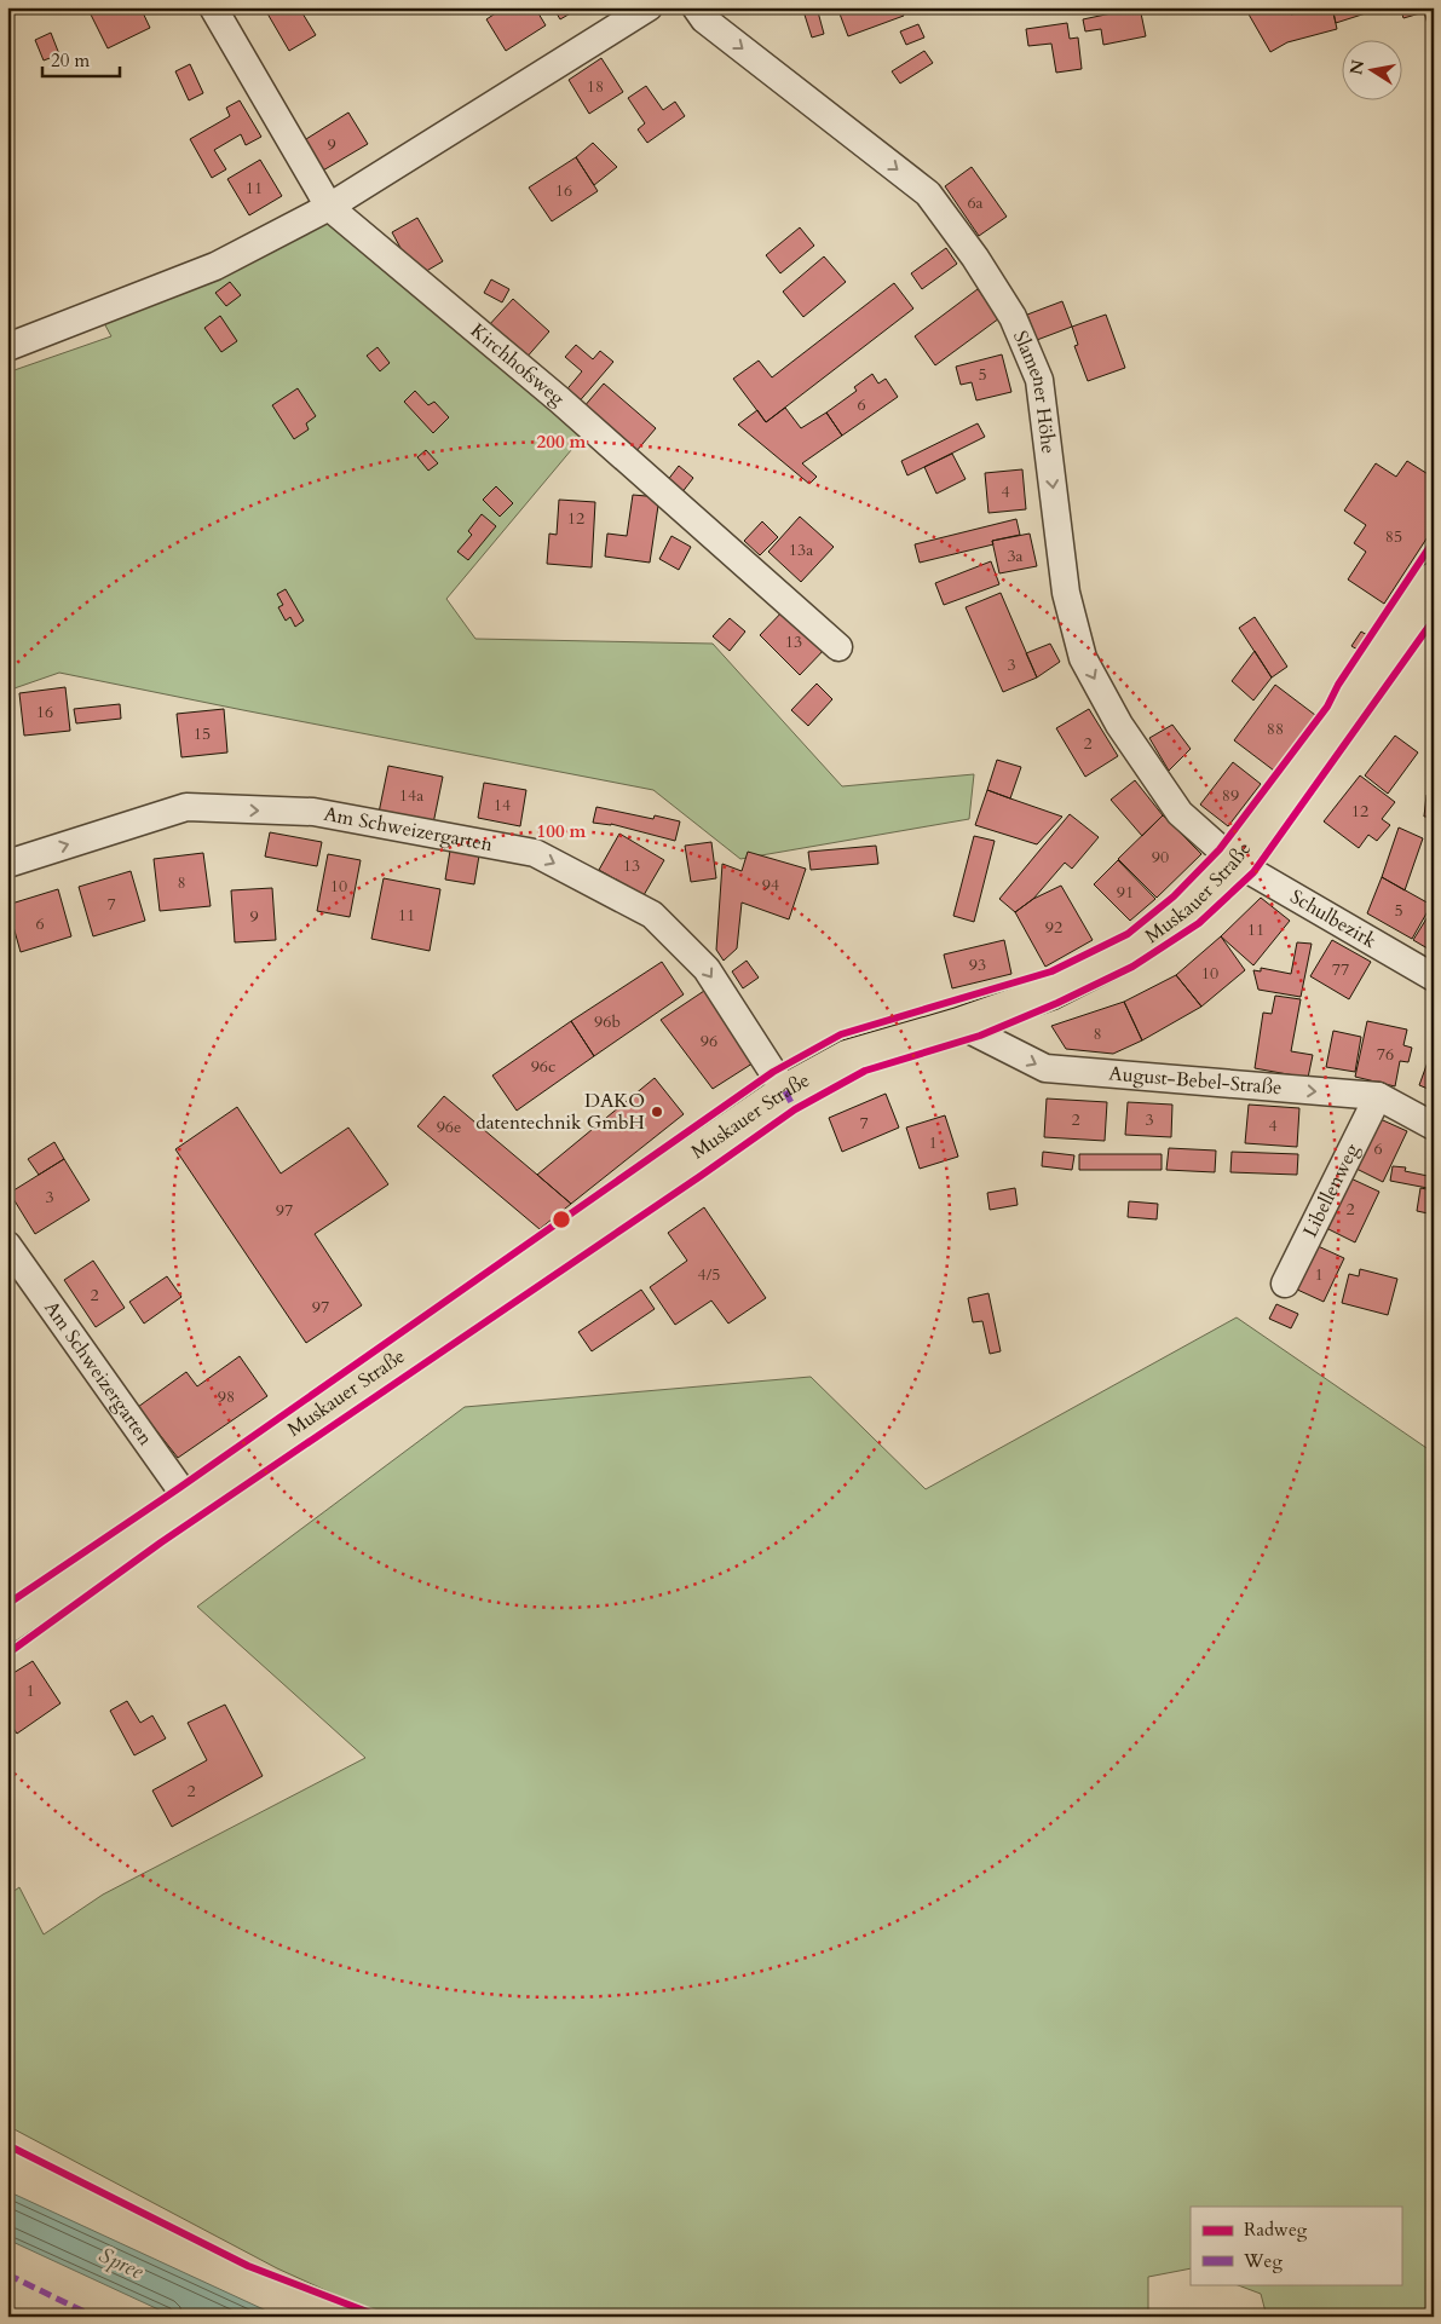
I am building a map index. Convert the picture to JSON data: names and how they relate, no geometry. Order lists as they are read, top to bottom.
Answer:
{
  "streets": {
    "main road": ["Muskauer Straße"],
    "street": [
      "Kirchhofsweg",
      "Slamener Höhe",
      "Am Schweizergarten",
      "Schulbezirk",
      "August-Bebel-Straße",
      "Libellenweg"
    ]
  },
  "crossings": [
    ["Slamener Höhe", "Muskauer Straße"],
    ["Slamener Höhe", "Schulbezirk"],
    ["Am Schweizergarten", "Muskauer Straße"],
    ["Muskauer Straße", "Schulbezirk"],
    ["Muskauer Straße", "August-Bebel-Straße"],
    ["August-Bebel-Straße", "Libellenweg"]
  ],
  "one_way": ["Slamener Höhe", "Am Schweizergarten", "August-Bebel-Straße"],
  "water": ["Spree"],
  "places": ["DAKO datentechnik GmbH"],
  "house_numbers": [
    "18",
    "9",
    "11",
    "16",
    "6a",
    "5",
    "6",
    "4",
    "12",
    "85",
    "13a",
    "3a",
    "13",
    "3",
    "16",
    "88",
    "15",
    "2",
    "14a",
    "89",
    "14",
    "12",
    "90",
    "13",
    "8",
    "94",
    "10",
    "91",
    "7",
    "5",
    "11",
    "9",
    "6",
    "92",
    "11",
    "93",
    "77",
    "10",
    "96b",
    "8",
    "96",
    "76",
    "96c",
    "2",
    "3",
    "7",
    "4",
    "96e",
    "1",
    "6",
    "3",
    "2",
    "97",
    "4/5",
    "1",
    "2",
    "97",
    "98",
    "1",
    "2"
  ],
  "legend": ["Radweg", "Weg"],
  "scale_bar": "20 m",
  "north": "left",
  "rings": ["200 m", "100 m"]
}
